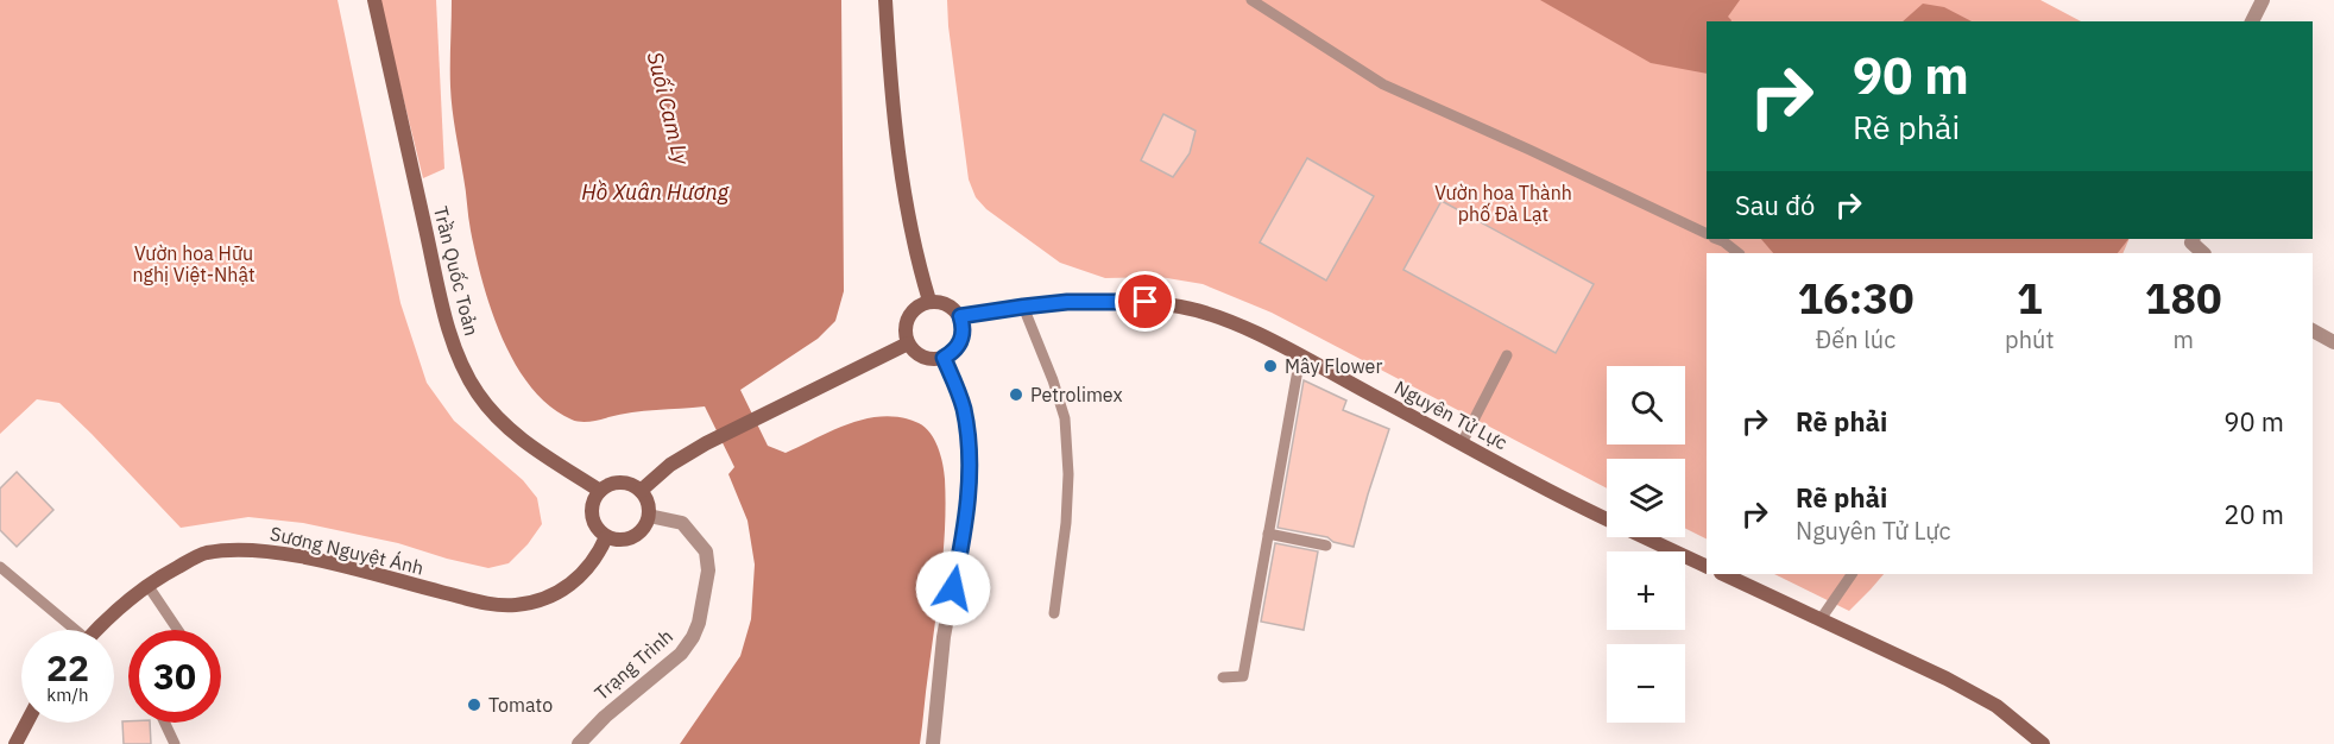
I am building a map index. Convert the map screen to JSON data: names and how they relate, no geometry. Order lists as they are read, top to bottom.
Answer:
{
  "streets": {
    "main road": ["Trần Quốc Toản", "Nguyên Tử Lực", "Sương Nguyệt Ánh"],
    "street": ["Trạng Trình"]
  },
  "crossings": [
    ["Trần Quốc Toản", "Sương Nguyệt Ánh"],
    ["Trần Quốc Toản", "Trạng Trình"],
    ["Sương Nguyệt Ánh", "Trạng Trình"]
  ],
  "water": ["Suối Cam Ly", "Hồ Xuân Hương"],
  "parks": ["Vườn hoa Thành phố Đà Lạt", "Vườn hoa Hữu nghị Việt-Nhật"],
  "places": ["Mây Flower", "Petrolimex", "Tomato"],
  "page": {
    "turn": ["90 m", "Rẽ phải"],
    "then": "Sau đó",
    "eta": [
      "16:30",
      "Đến lúc",
      "1",
      "phút",
      "180",
      "m"
    ],
    "map_buttons": ["+", "−"],
    "list": [
      {
        "name": "Rẽ phải",
        "value": "90 m"
      },
      {
        "name": "Rẽ phải",
        "note": "Nguyên Tử Lực",
        "value": "20 m"
      }
    ],
    "speed": "22 km/h",
    "limit": "30"
  }
}
